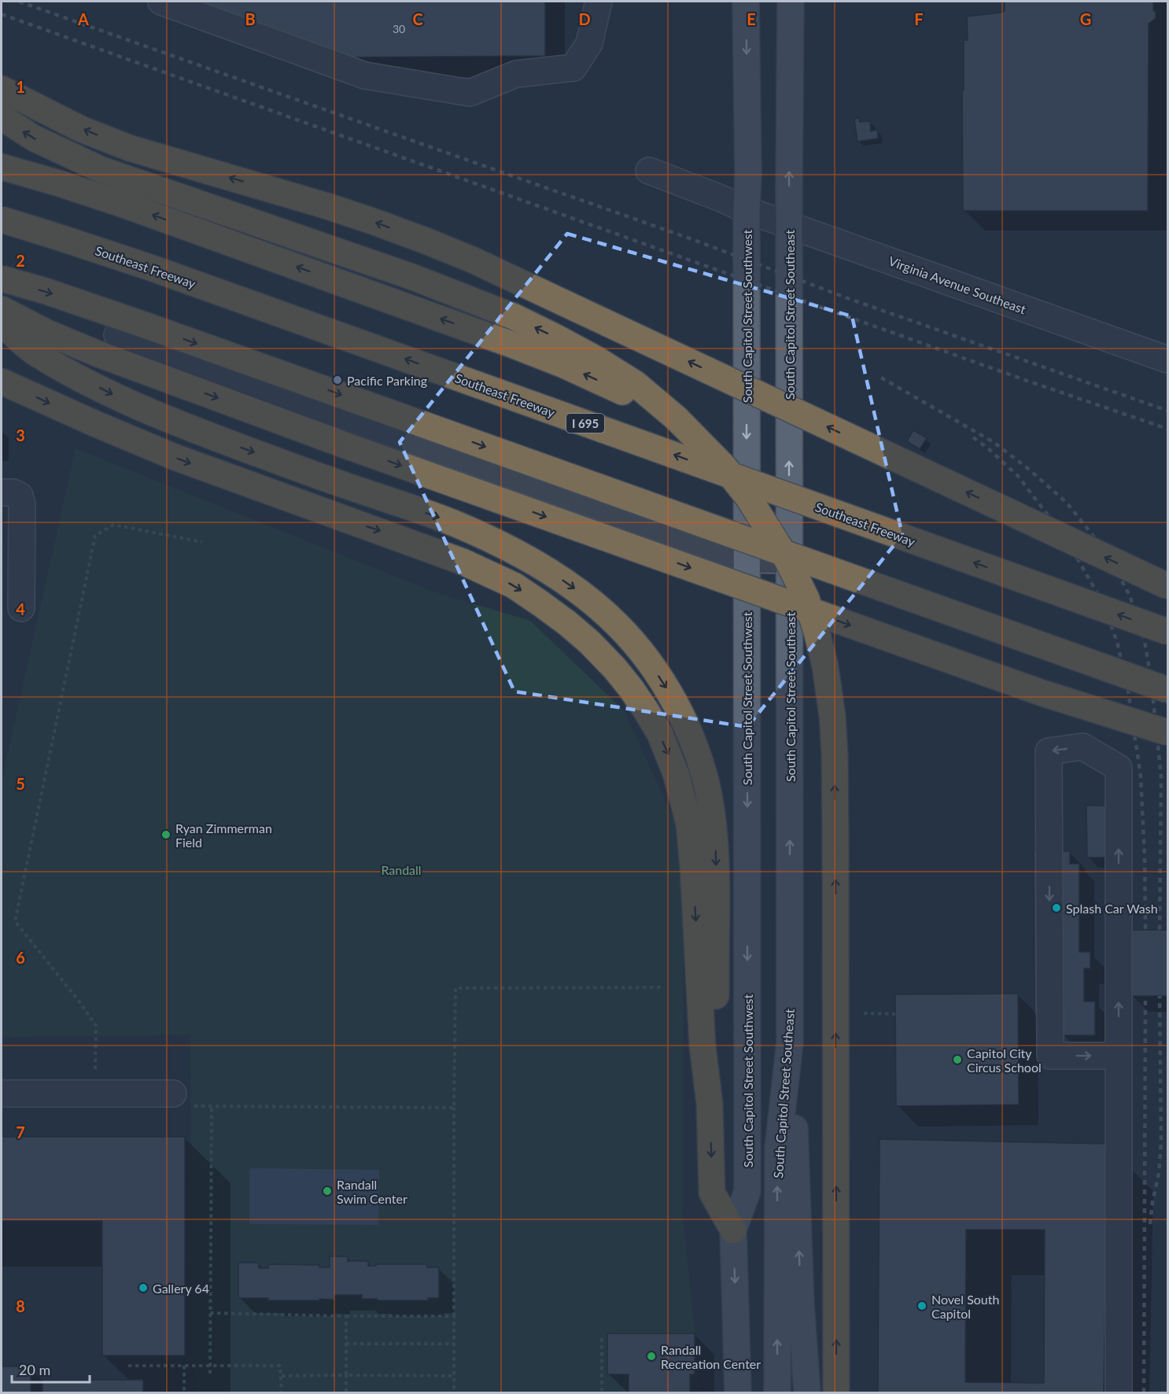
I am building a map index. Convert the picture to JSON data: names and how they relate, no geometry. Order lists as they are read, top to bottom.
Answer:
{
  "streets": {
    "highway": ["Southeast Freeway", "I 695"],
    "main road": ["South Capitol Street Southeast", "South Capitol Street Southwest"],
    "street": ["Virginia Avenue Southeast"]
  },
  "crossings": [
    ["Virginia Avenue Southeast", "South Capitol Street Southeast"],
    ["Virginia Avenue Southeast", "South Capitol Street Southwest"]
  ],
  "one_way": ["South Capitol Street Southeast", "South Capitol Street Southwest"],
  "parks": ["Randall"],
  "places": [
    "Pacific Parking",
    "Ryan Zimmerman Field",
    "Splash Car Wash",
    "Capitol City Circus School",
    "Randall Swim Center",
    "Gallery 64",
    "Novel South Capitol",
    "Randall Recreation Center"
  ],
  "house_numbers": ["30"],
  "scale_bar": "20 m",
  "grid": {
    "columns": [
      "A",
      "B",
      "C",
      "D",
      "E",
      "F",
      "G"
    ],
    "rows": [
      "1",
      "2",
      "3",
      "4",
      "5",
      "6",
      "7",
      "8"
    ]
  }
}
